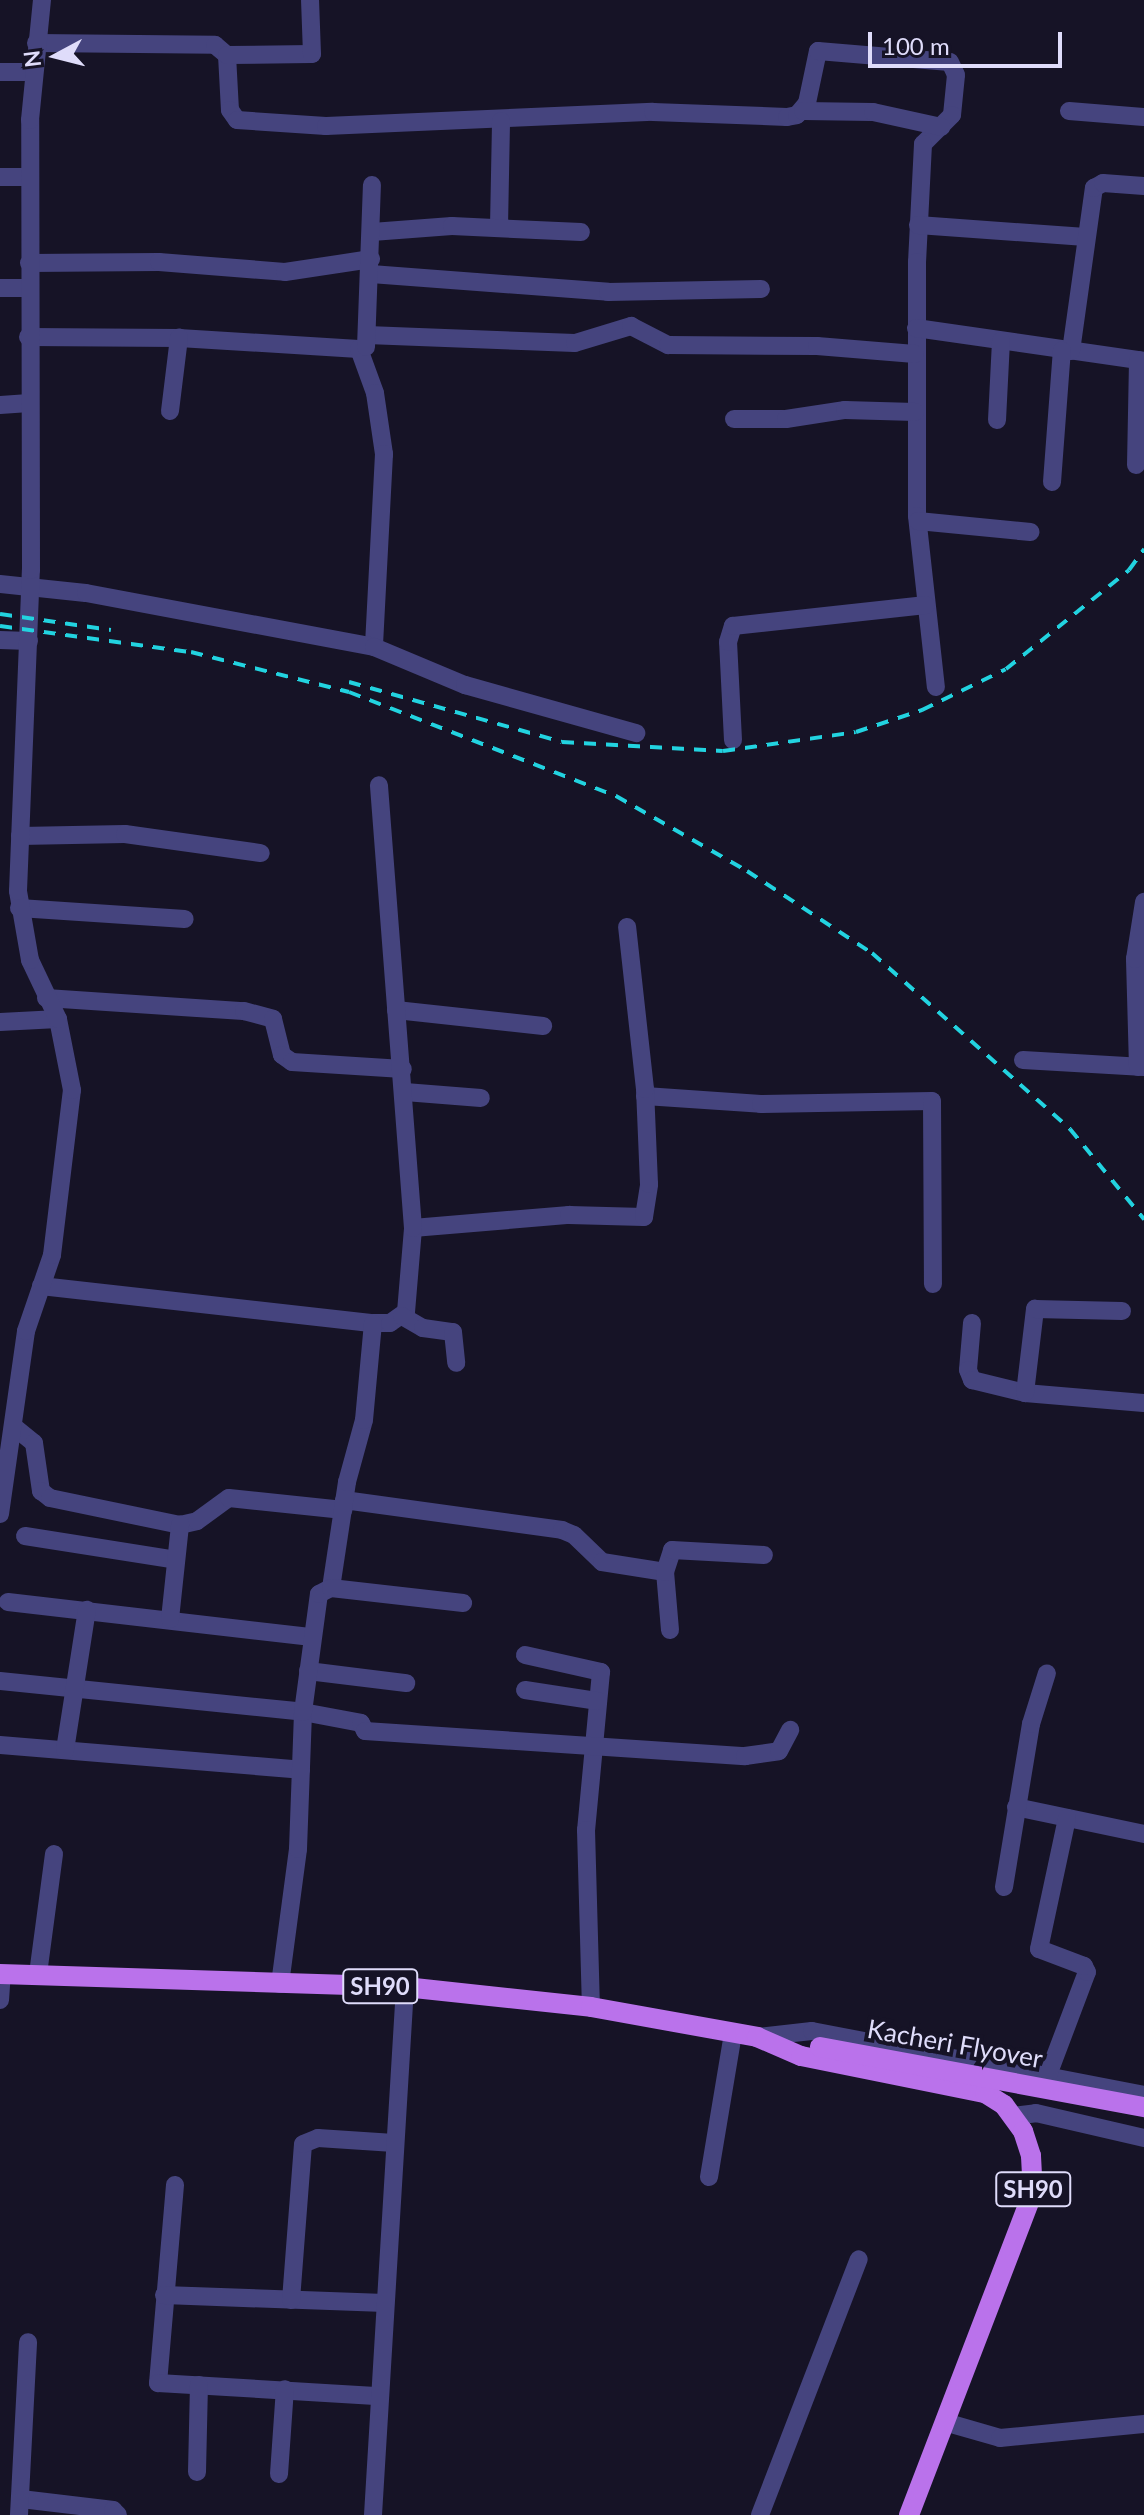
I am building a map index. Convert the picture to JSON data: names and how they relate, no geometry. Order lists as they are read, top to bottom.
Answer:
{
  "streets": {
    "main road": ["SH90", "Kacheri Flyover"]
  },
  "crossings": [
    ["SH90", "Kacheri Flyover"]
  ],
  "scale_bar": "100 m",
  "north": "left"
}
